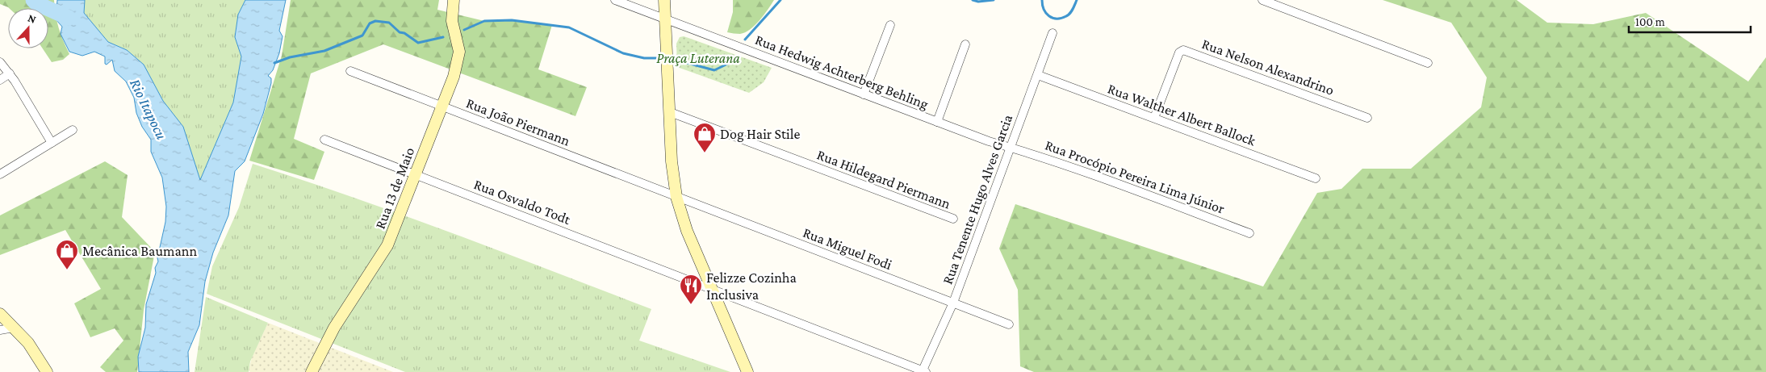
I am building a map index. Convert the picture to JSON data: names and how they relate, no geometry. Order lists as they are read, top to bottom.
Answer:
{
  "streets": {
    "main road": ["Rua 13 de Maio"],
    "street": [
      "Rua Nelson Alexandrino",
      "Rua Hedwig Achterberg Behling",
      "Rua Walther Albert Ballock",
      "Rua João Piermann",
      "Rua Procópio Pereira Lima Júnior",
      "Rua Hildegard Piermann",
      "Rua Tenente Hugo Alves Garcia",
      "Rua Osvaldo Todt",
      "Rua Miguel Fodi"
    ]
  },
  "crossings": [
    ["Rua Nelson Alexandrino", "Rua Walther Albert Ballock"],
    ["Rua Hedwig Achterberg Behling", "Rua Procópio Pereira Lima Júnior"],
    ["Rua Hedwig Achterberg Behling", "Rua Tenente Hugo Alves Garcia"],
    ["Rua Walther Albert Ballock", "Rua Tenente Hugo Alves Garcia"],
    ["Rua João Piermann", "Rua 13 de Maio"],
    ["Rua João Piermann", "Rua Miguel Fodi"],
    ["Rua Procópio Pereira Lima Júnior", "Rua Tenente Hugo Alves Garcia"],
    ["Rua 13 de Maio", "Rua Osvaldo Todt"],
    ["Rua Tenente Hugo Alves Garcia", "Rua Osvaldo Todt"],
    ["Rua Tenente Hugo Alves Garcia", "Rua Miguel Fodi"]
  ],
  "water": ["Rio Itapocu"],
  "parks": ["Praça Luterana"],
  "places": {
    "shop": ["Dog Hair Stile", "Mecânica Baumann"],
    "restaurant": ["Felizze Cozinha Inclusiva"]
  },
  "scale_bar": "100 m",
  "north": "top"
}
